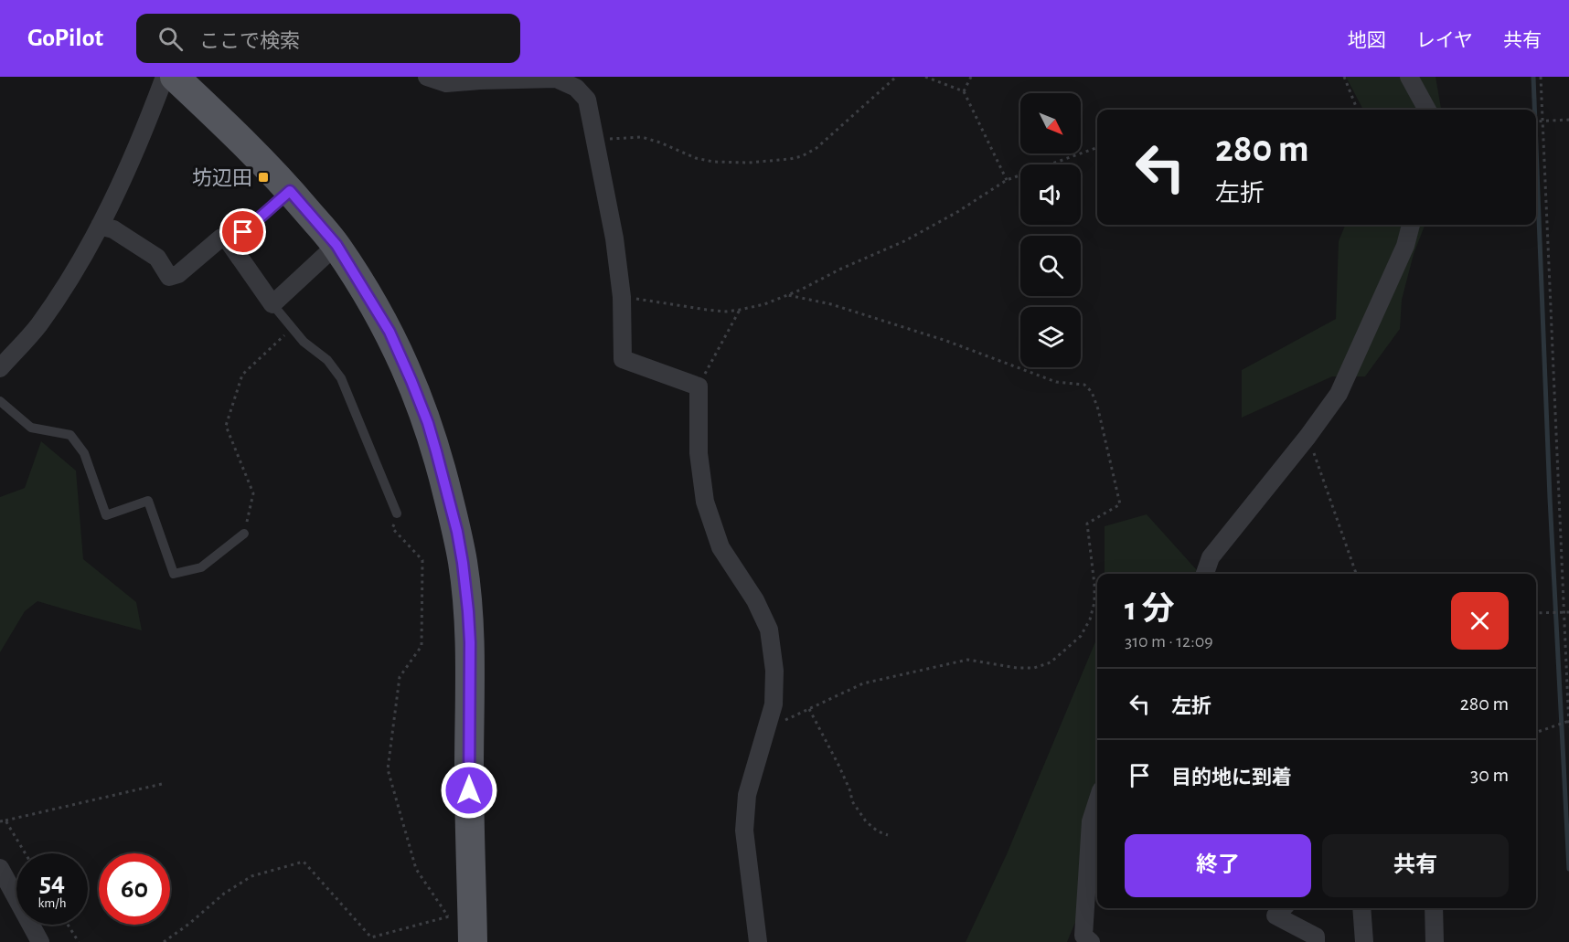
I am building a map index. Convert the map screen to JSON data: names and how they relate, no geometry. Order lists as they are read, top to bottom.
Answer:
{
  "places": {
    "transit": ["坊辺田"]
  },
  "north": "bottom right",
  "page": {
    "header": "GoPilot",
    "search": "ここで検索",
    "nav": ["地図", "レイヤ", "共有"],
    "turn": ["280 m", "左折"],
    "heading": ["1 分", "310 m · 12:09"],
    "list": [
      {
        "name": "左折",
        "value": "280 m"
      },
      {
        "name": "目的地に到着",
        "value": "30 m"
      }
    ],
    "buttons": ["終了", "共有"],
    "speed": "54 km/h",
    "limit": "60"
  }
}
